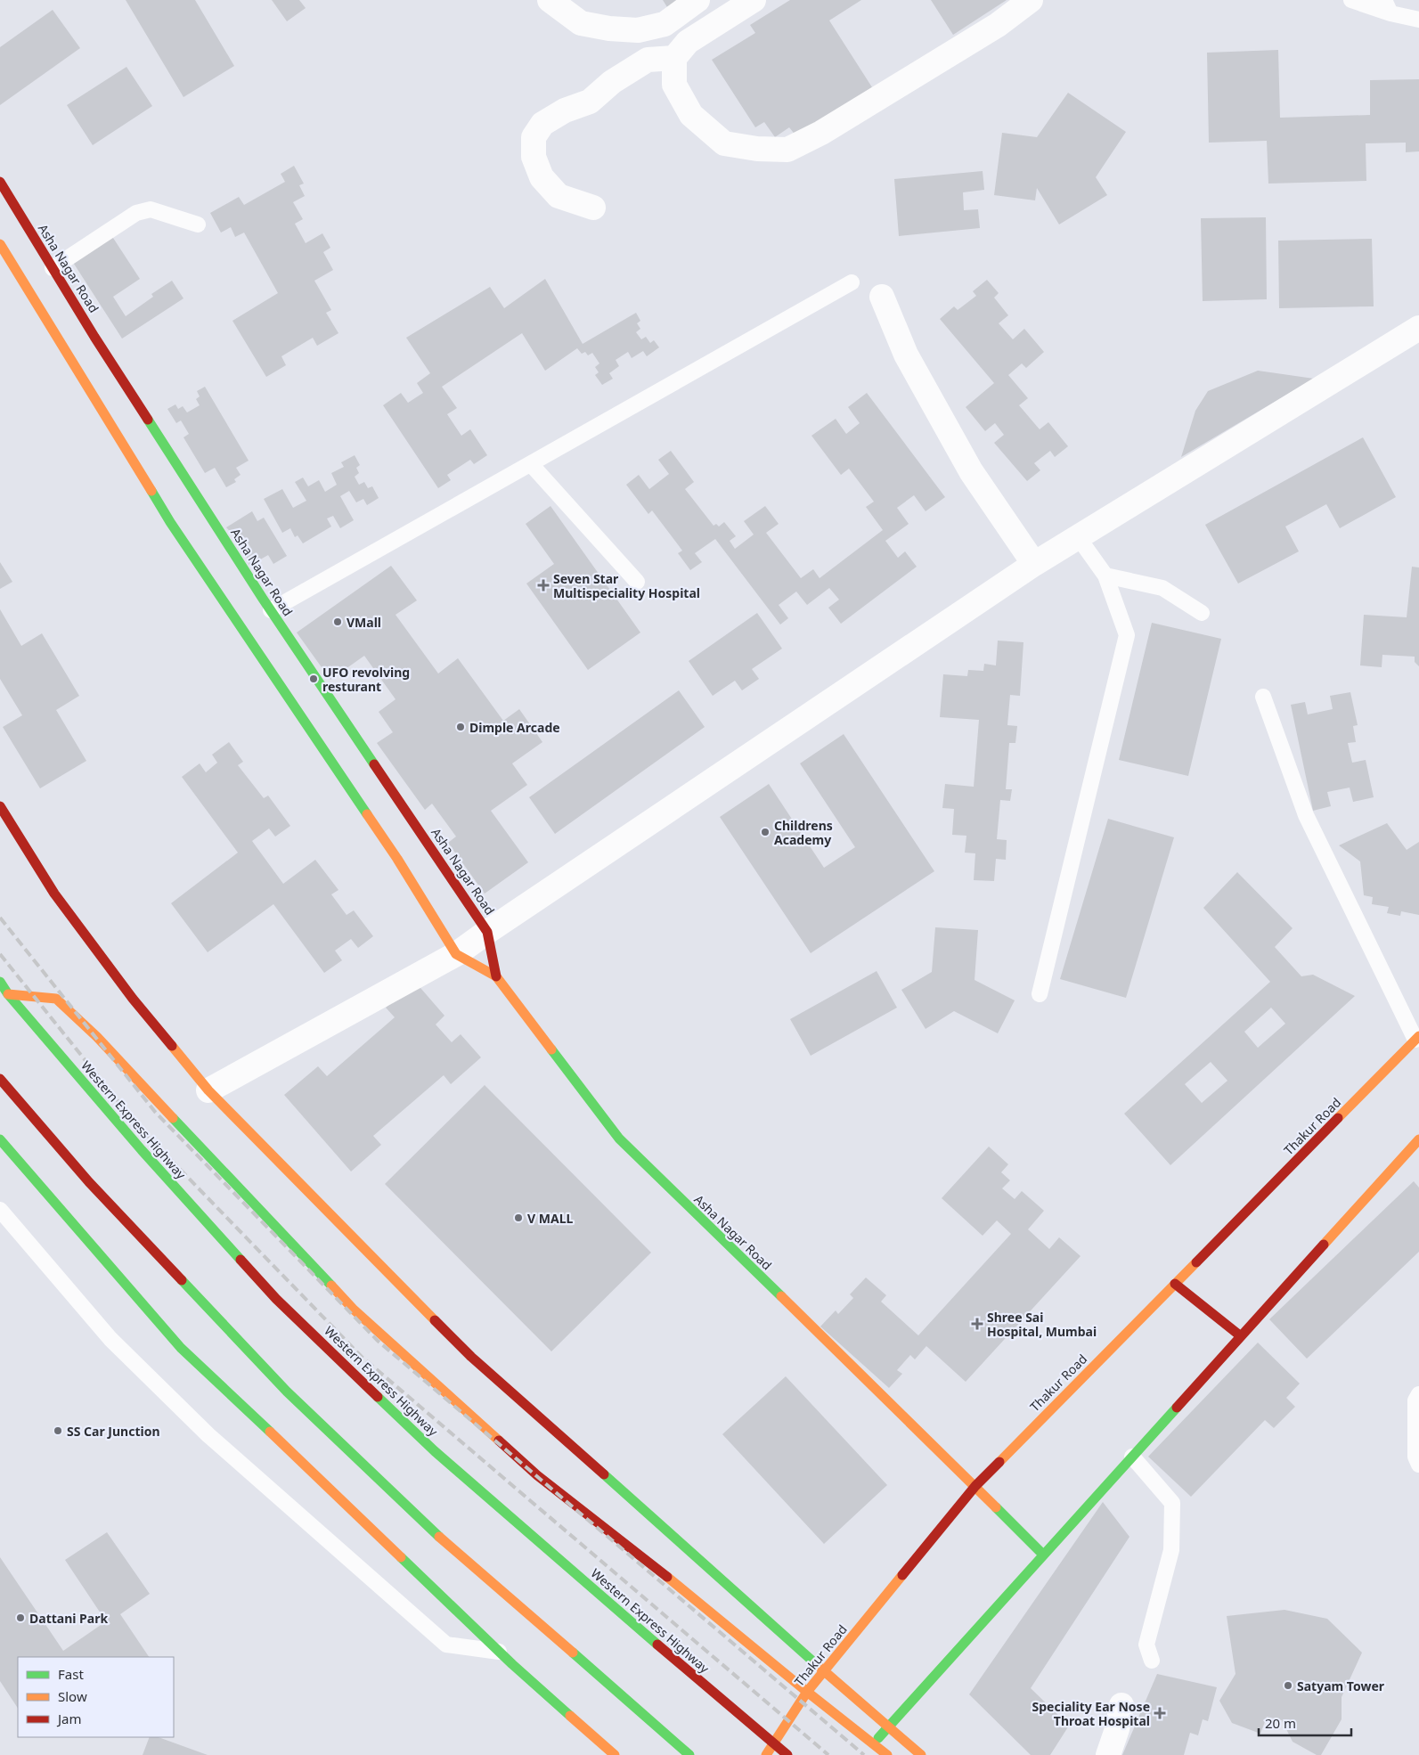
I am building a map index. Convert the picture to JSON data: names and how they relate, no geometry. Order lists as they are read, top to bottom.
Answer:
{
  "streets": {
    "main road": ["Asha Nagar Road", "Western Express Highway", "Thakur Road"]
  },
  "crossings": [
    ["Asha Nagar Road", "Thakur Road"]
  ],
  "places": {
    "health": ["Seven Star Multispeciality Hospital", "Shree Sai Hospital, Mumbai", "Speciality Ear Nose Throat Hospital"],
    "other": [
      "VMall",
      "UFO revolving resturant",
      "Dimple Arcade",
      "Childrens Academy",
      "V MALL",
      "SS Car Junction",
      "Dattani Park",
      "Satyam Tower"
    ]
  },
  "legend": ["Fast", "Slow", "Jam"],
  "scale_bar": "20 m"
}
